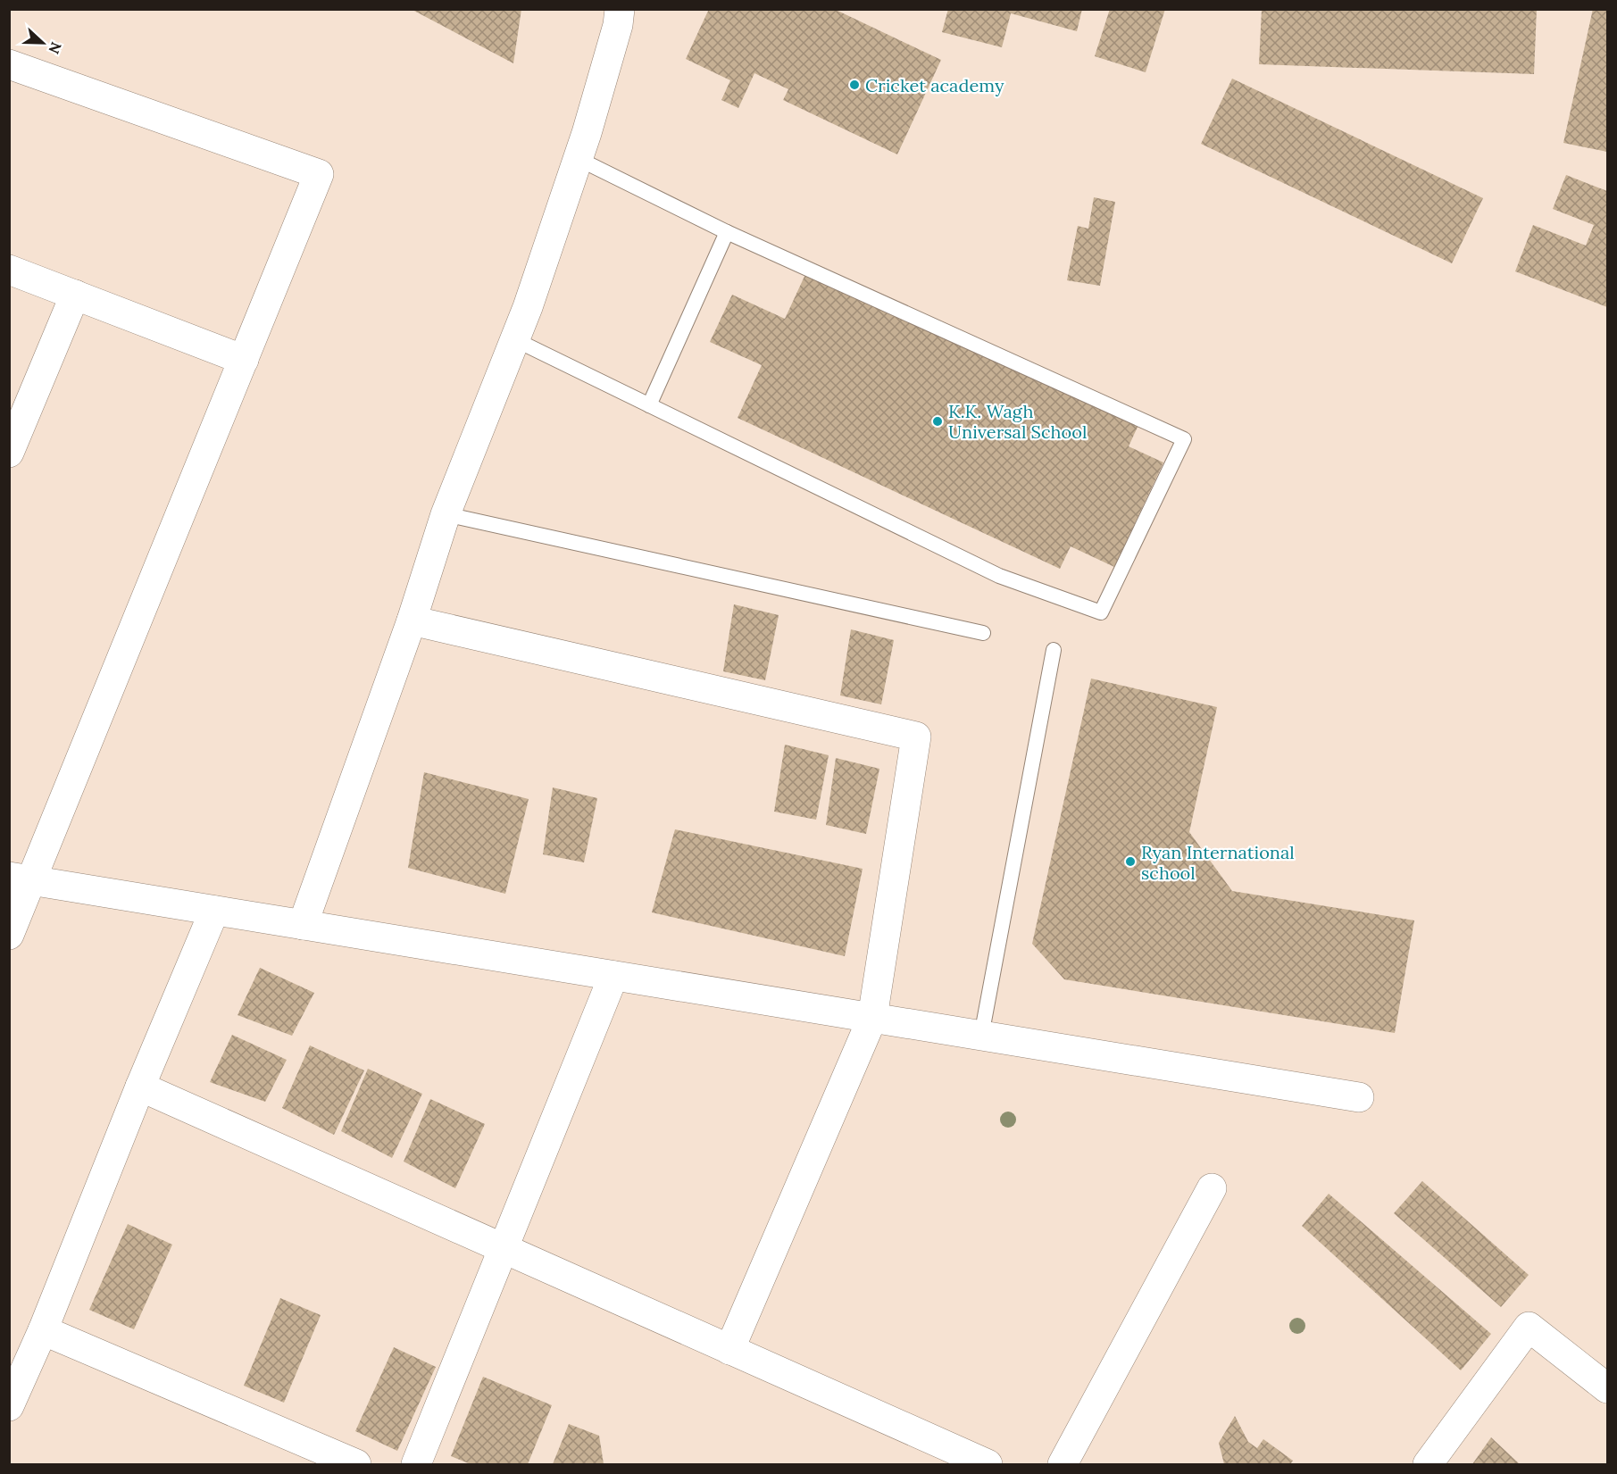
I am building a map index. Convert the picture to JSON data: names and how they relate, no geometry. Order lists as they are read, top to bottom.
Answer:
{
  "places": ["Cricket academy", "K.K. Wagh Universal School", "Ryan International school"],
  "north": "right"
}
